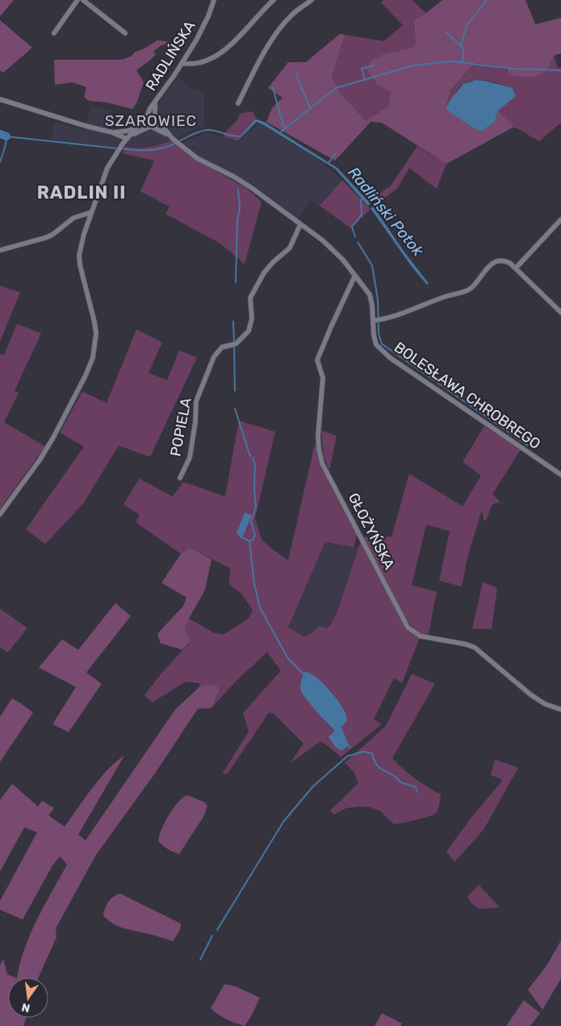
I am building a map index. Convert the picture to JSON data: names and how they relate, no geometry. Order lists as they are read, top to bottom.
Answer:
{
  "streets": {
    "street": [
      "RADLIŃSKA",
      "BOLESŁAWA CHROBREGO",
      "POPIELA",
      "GŁOŻYŃSKA"
    ]
  },
  "crossings": [
    ["RADLIŃSKA", "BOLESŁAWA CHROBREGO"],
    ["BOLESŁAWA CHROBREGO", "POPIELA"],
    ["BOLESŁAWA CHROBREGO", "GŁOŻYŃSKA"]
  ],
  "districts": ["SZAROWIEC", "RADLIN II"],
  "water": ["Radliński Potok"],
  "north": "bottom"
}
